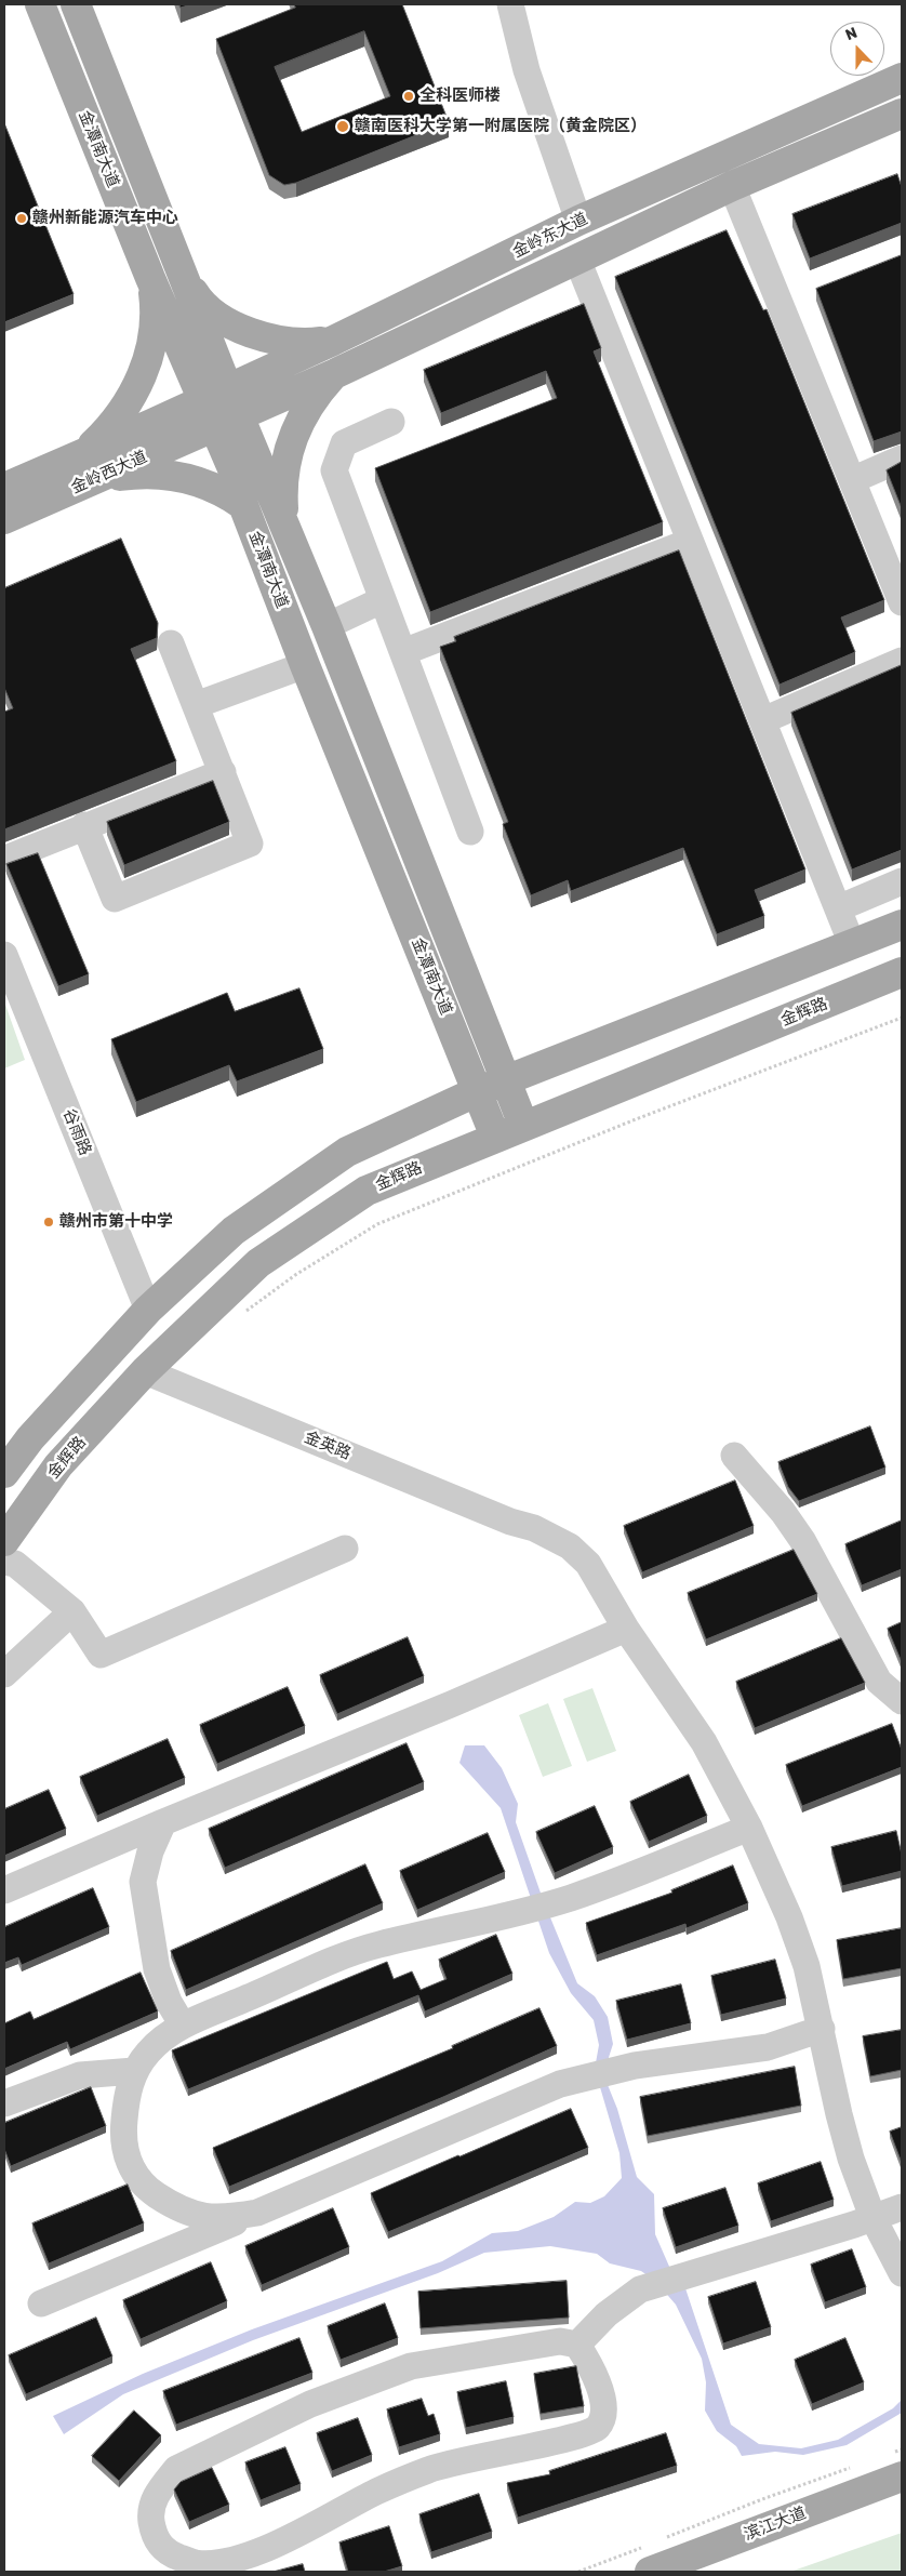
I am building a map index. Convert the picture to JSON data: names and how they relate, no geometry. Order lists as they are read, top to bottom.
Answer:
{
  "streets": {
    "main road": [
      "金潭南大道",
      "金岭东大道",
      "金岭西大道",
      "金辉路",
      "滨江大道"
    ],
    "street": ["谷雨路", "金英路"]
  },
  "crossings": [
    ["金潭南大道", "金岭东大道"],
    ["金潭南大道", "金岭西大道"],
    ["金潭南大道", "金辉路"],
    ["金岭东大道", "金岭西大道"],
    ["金辉路", "金英路"]
  ],
  "places": [
    "全科医师楼",
    "赣南医科大学第一附属医院（黄金院区）",
    "赣州新能源汽车中心",
    "赣州市第十中学"
  ],
  "north": "top"
}
